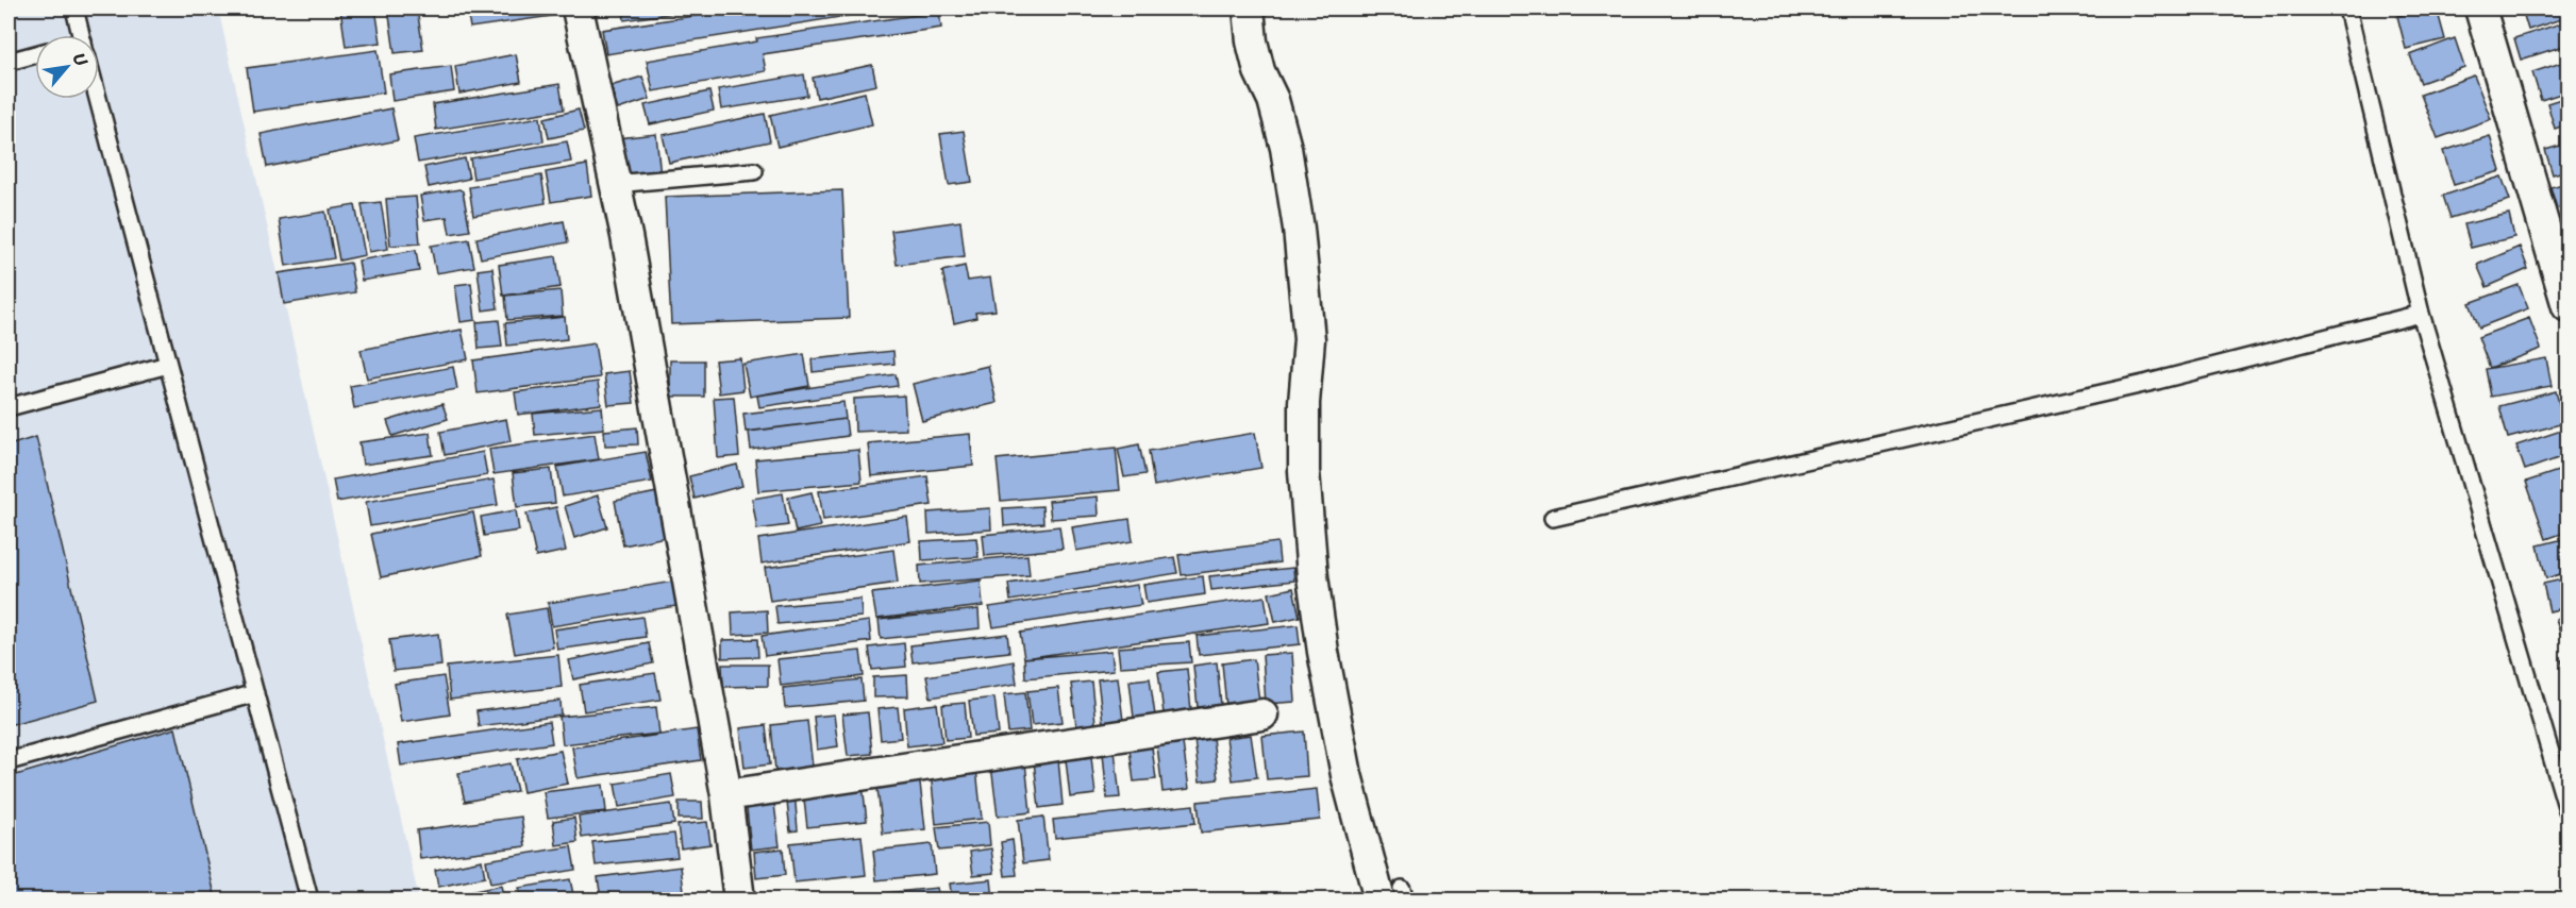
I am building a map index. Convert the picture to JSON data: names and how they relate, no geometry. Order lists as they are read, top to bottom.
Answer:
{
  "north": "top right"
}
